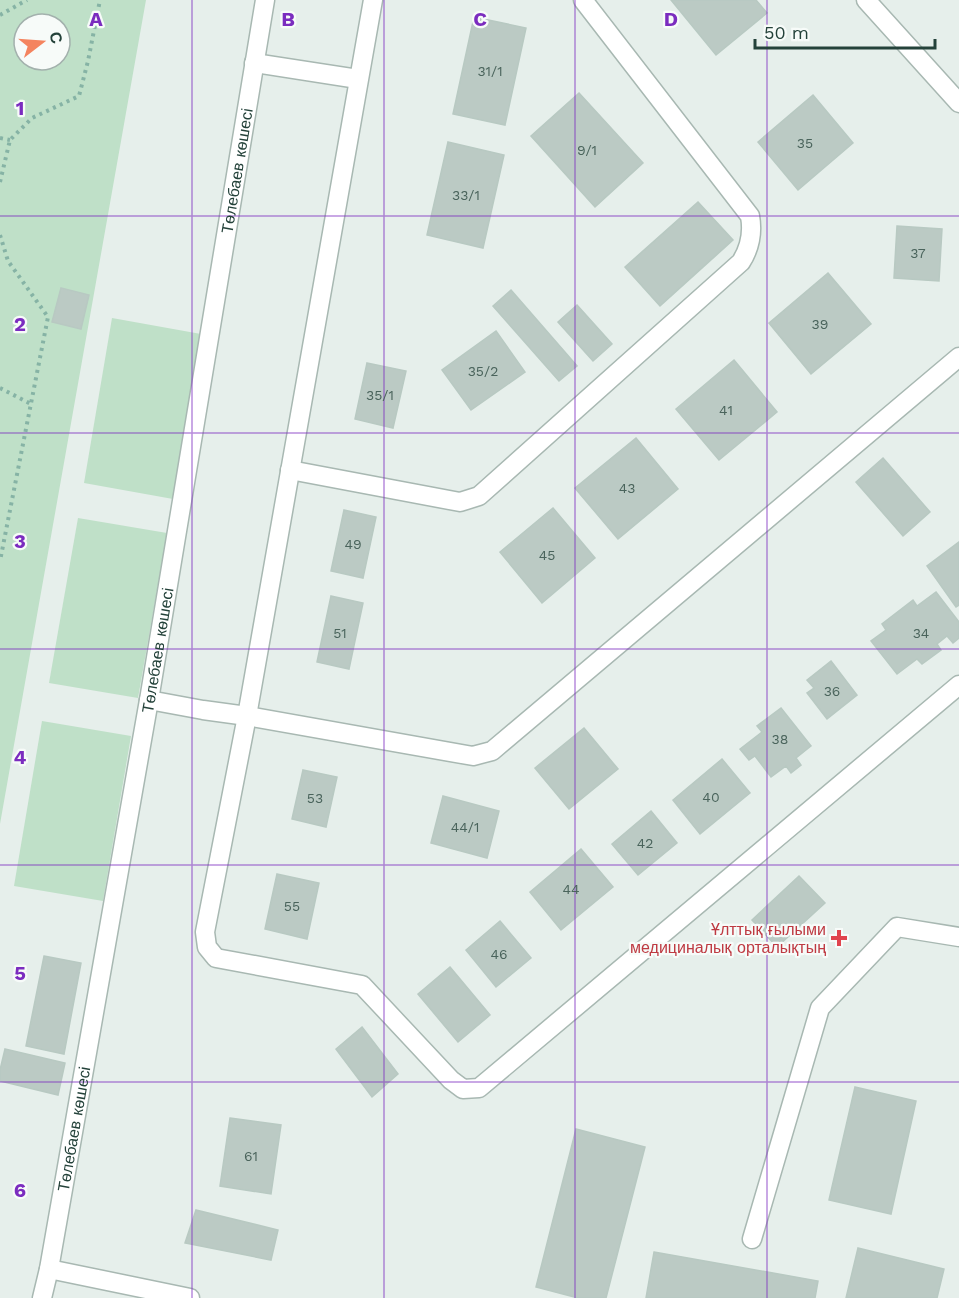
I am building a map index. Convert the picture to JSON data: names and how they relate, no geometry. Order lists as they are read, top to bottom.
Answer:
{
  "streets": {
    "street": ["Төлебаев көшесі"]
  },
  "places": {
    "health": ["Ұлттық ғылыми медициналық орталықтың"]
  },
  "house_numbers": [
    "31/1",
    "35",
    "9/1",
    "33/1",
    "37",
    "39",
    "35/2",
    "35/1",
    "41",
    "43",
    "49",
    "45",
    "51",
    "34",
    "36",
    "38",
    "40",
    "53",
    "44/1",
    "42",
    "44",
    "55",
    "46",
    "61"
  ],
  "scale_bar": "50 m",
  "north": "right",
  "grid": {
    "columns": [
      "A",
      "B",
      "C",
      "D"
    ],
    "rows": [
      "1",
      "2",
      "3",
      "4",
      "5",
      "6"
    ]
  }
}
